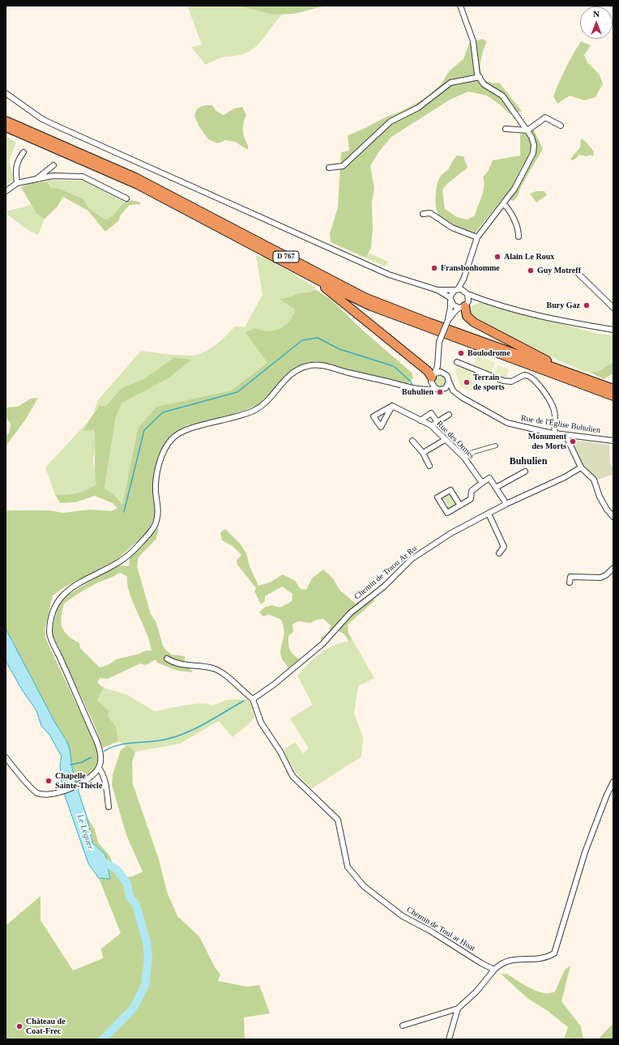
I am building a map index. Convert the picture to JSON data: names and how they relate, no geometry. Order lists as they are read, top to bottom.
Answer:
{
  "streets": {
    "highway": ["D 767"],
    "street": [
      "Rue de l'Église Buhulien",
      "Rue des Ormes",
      "Chemin de Traou Ar Ru",
      "Chemin de Toul ar Hoat"
    ]
  },
  "crossings": [
    ["Chemin de Traou Ar Ru", "Chemin de Toul ar Hoat"]
  ],
  "districts": ["Buhulien"],
  "water": ["Le Léguer"],
  "places": [
    "Alain Le Roux",
    "Fransbonhomme",
    "Guy Motreff",
    "Bury Gaz",
    "Boulodrome",
    "Terrain de sports",
    "Buhulien",
    "Monument des Morts",
    "Chapelle Sainte-Thècle",
    "Château de Coat-Frec"
  ],
  "north": "top"
}
